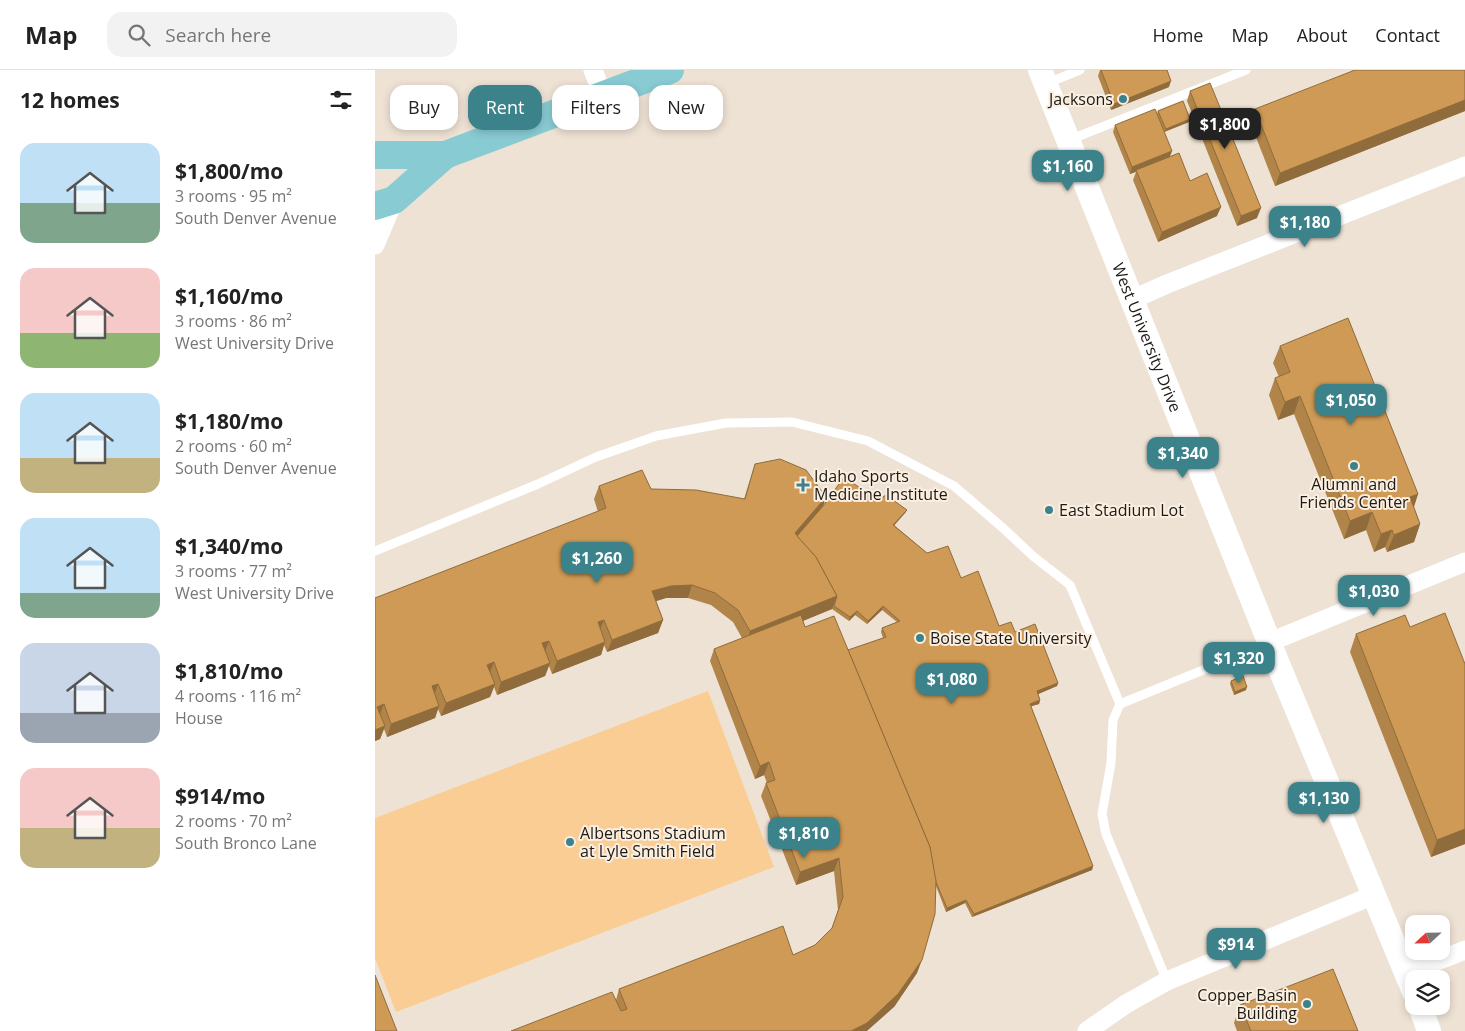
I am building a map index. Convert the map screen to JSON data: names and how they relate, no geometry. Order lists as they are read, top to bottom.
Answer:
{
  "streets": {
    "street": ["West University Drive"]
  },
  "places": {
    "other": [
      "Jacksons",
      "Alumni and Friends Center",
      "East Stadium Lot",
      "Boise State University",
      "Albertsons Stadium at Lyle Smith Field",
      "Copper Basin Building"
    ],
    "health": ["Idaho Sports Medicine Institute"]
  },
  "north": "left",
  "page": {
    "header": "Map",
    "search": "Search here",
    "nav": [
      "Home",
      "Map",
      "About",
      "Contact"
    ],
    "heading": "12 homes",
    "chip": [
      "Buy",
      "Rent",
      "Filters",
      "New"
    ],
    "price": [
      "$1,800",
      "$1,160",
      "$1,180",
      "$1,050",
      "$1,340",
      "$1,260",
      "$1,030",
      "$1,320",
      "$1,080",
      "$1,130",
      "$1,810",
      "$914"
    ],
    "list": [
      {
        "name": "$1,800/mo",
        "note": "3 rooms · 95 m² · South Denver Avenue"
      },
      {
        "name": "$1,160/mo",
        "note": "3 rooms · 86 m² · West University Drive"
      },
      {
        "name": "$1,180/mo",
        "note": "2 rooms · 60 m² · South Denver Avenue"
      },
      {
        "name": "$1,340/mo",
        "note": "3 rooms · 77 m² · West University Drive"
      },
      {
        "name": "$1,810/mo",
        "note": "4 rooms · 116 m² · House"
      },
      {
        "name": "$914/mo",
        "note": "2 rooms · 70 m² · South Bronco Lane"
      }
    ]
  }
}
